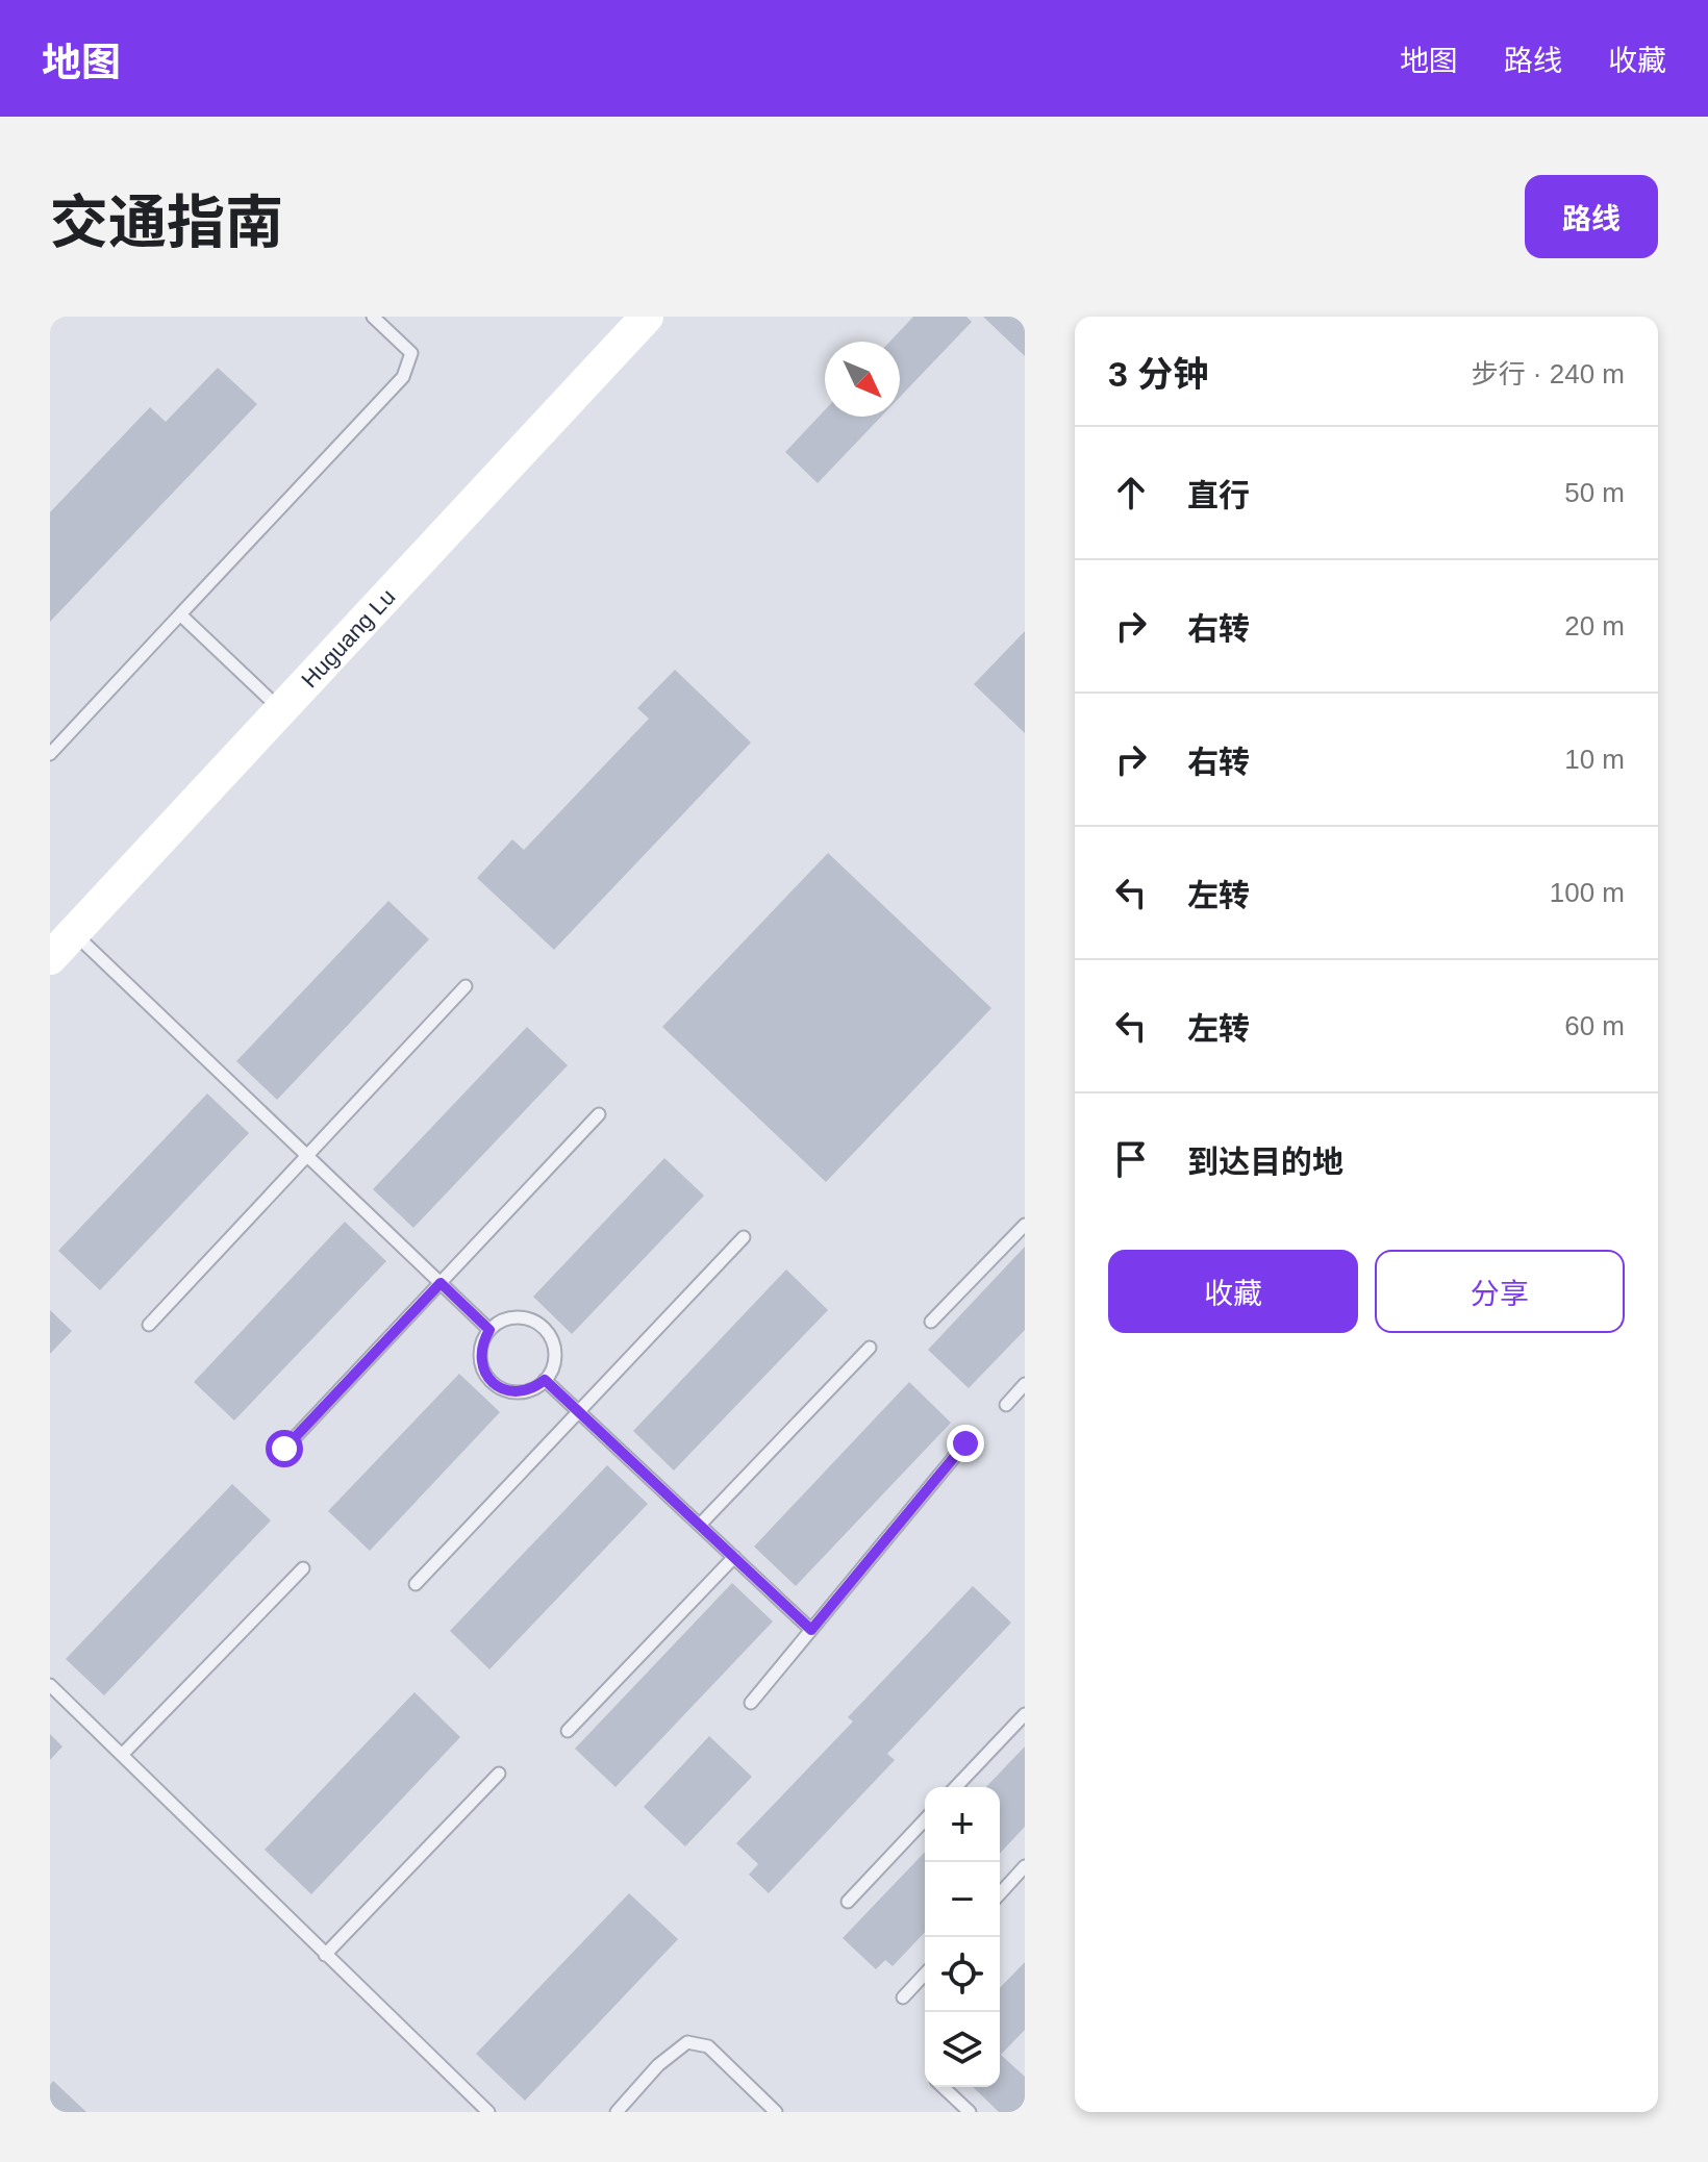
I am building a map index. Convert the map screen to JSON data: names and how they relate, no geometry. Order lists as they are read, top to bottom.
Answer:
{
  "streets": {
    "street": ["Huguang Lu"]
  },
  "north": "bottom right",
  "page": {
    "header": "地图",
    "nav": ["地图", "路线", "收藏"],
    "title": "交通指南",
    "buttons": [
      "路线",
      ["收藏", "分享"]
    ],
    "heading": ["3 分钟", "步行 · 240 m"],
    "list": [
      ["直行", "50 m"],
      ["右转", "20 m"],
      ["右转", "10 m"],
      ["左转", "100 m"],
      ["左转", "60 m"],
      "到达目的地"
    ],
    "map_buttons": ["+", "−"]
  }
}
